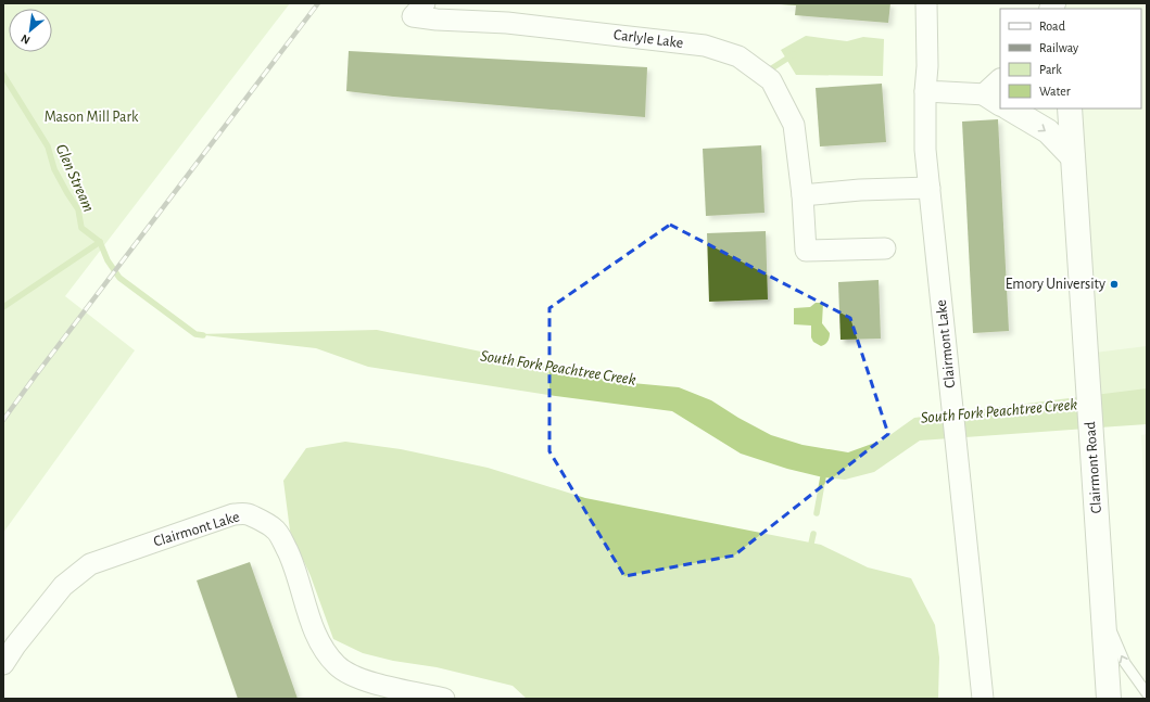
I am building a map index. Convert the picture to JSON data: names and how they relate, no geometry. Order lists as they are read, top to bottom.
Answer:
{
  "streets": {
    "main road": ["Clairmont Road"],
    "street": ["Carlyle Lake", "Clairmont Lake"]
  },
  "water": ["Glen Stream", "South Fork Peachtree Creek"],
  "parks": ["Mason Mill Park"],
  "places": ["Emory University"],
  "legend": [
    "Road",
    "Railway",
    "Park",
    "Water"
  ],
  "north": "bottom left"
}
